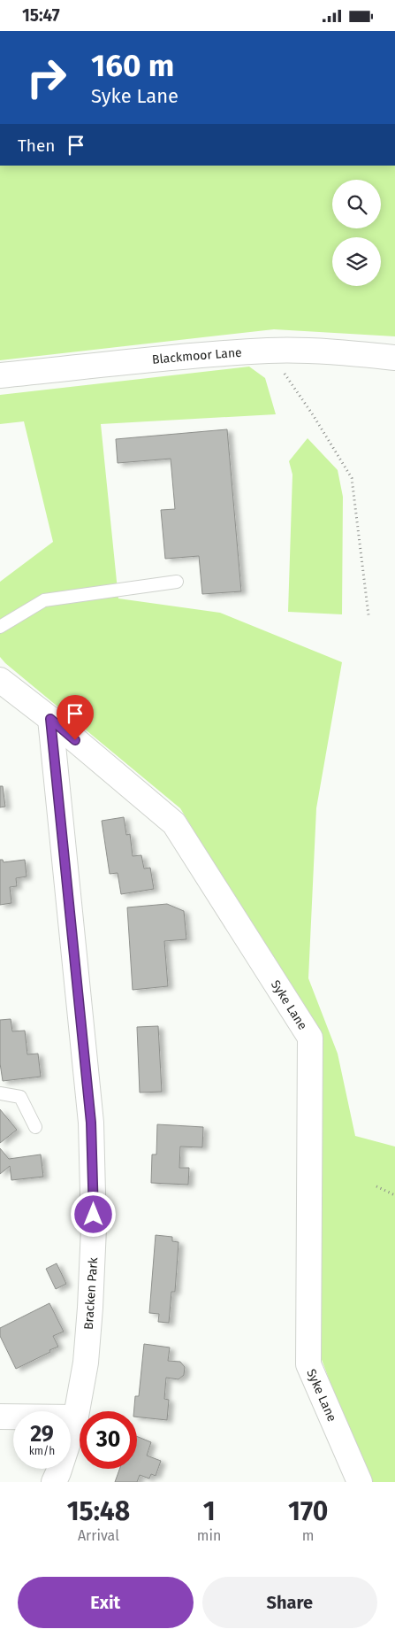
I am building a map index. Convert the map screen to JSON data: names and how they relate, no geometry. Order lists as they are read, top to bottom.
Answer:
{
  "streets": {
    "street": ["Blackmoor Lane", "Syke Lane", "Bracken Park"]
  },
  "crossings": [
    ["Syke Lane", "Bracken Park"]
  ],
  "page": {
    "status": "15:47",
    "turn": ["160 m", "Syke Lane"],
    "then": "Then",
    "speed": "29 km/h",
    "limit": "30",
    "eta": [
      "15:48",
      "Arrival",
      "1",
      "min",
      "170",
      "m"
    ],
    "buttons": ["Exit", "Share"]
  }
}
